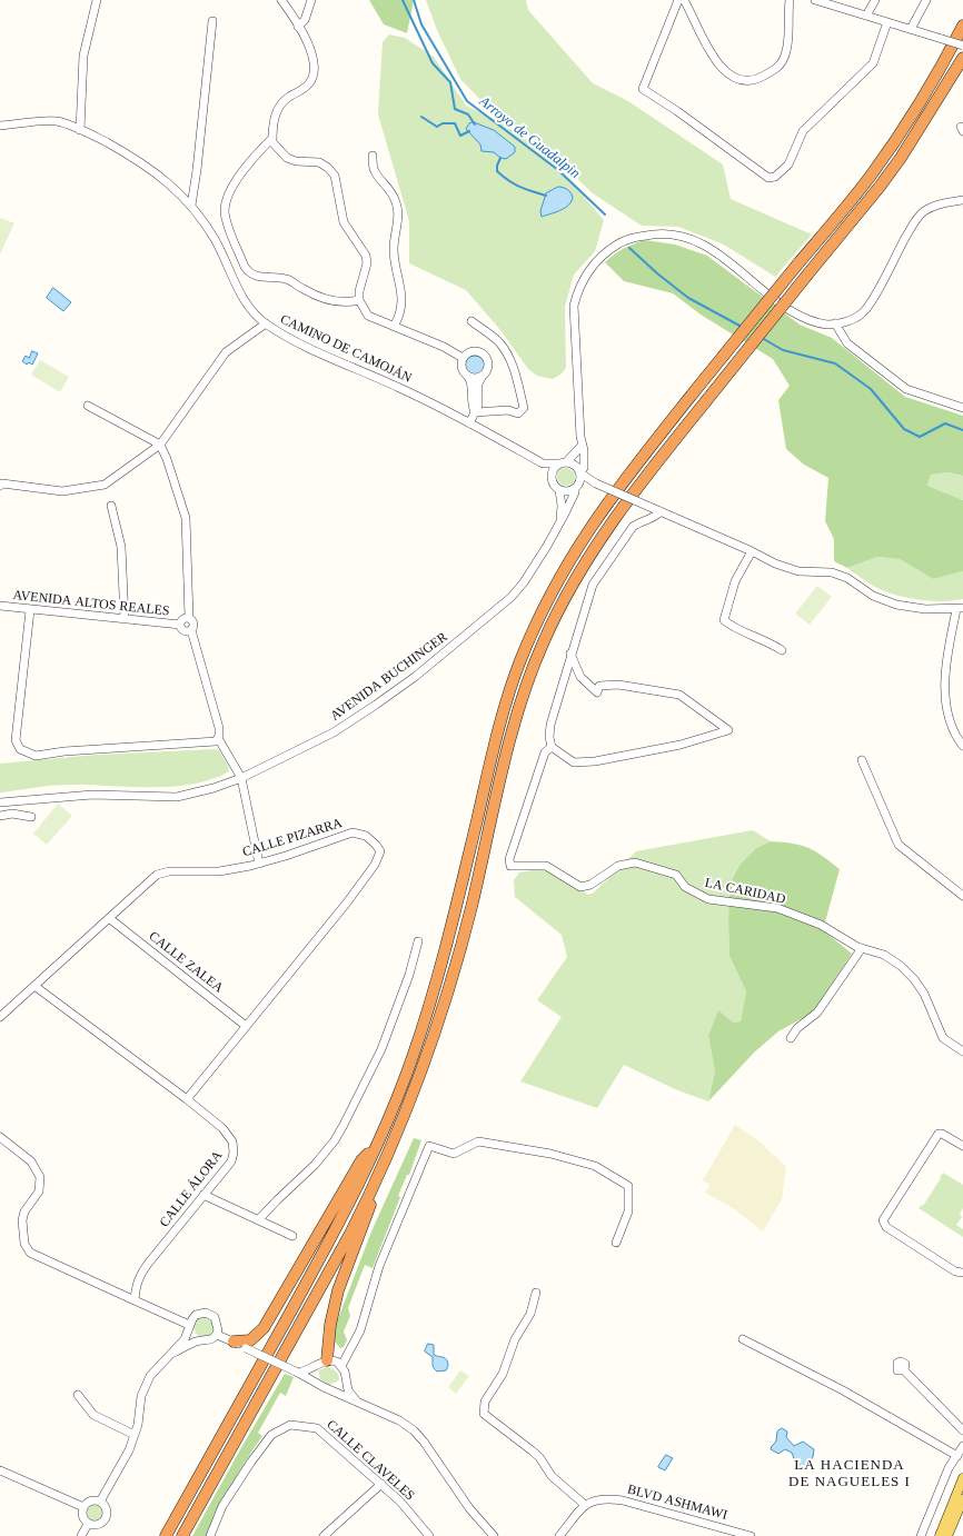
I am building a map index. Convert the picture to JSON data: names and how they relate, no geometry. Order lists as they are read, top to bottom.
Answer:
{
  "streets": {
    "street": [
      "CAMINO DE CAMOJÁN",
      "AVENIDA ALTOS REALES",
      "AVENIDA BUCHINGER",
      "CALLE PIZARRA",
      "LA CARIDAD",
      "CALLE ZALEA",
      "CALLE ÁLORA",
      "CALLE CLAVELES",
      "BLVD ASHMAWI"
    ]
  },
  "crossings": [
    ["CAMINO DE CAMOJÁN", "AVENIDA BUCHINGER"],
    ["CALLE PIZARRA", "CALLE ZALEA"],
    ["CALLE PIZARRA", "CALLE ÁLORA"]
  ],
  "districts": ["LA HACIENDA DE NAGUELES I"],
  "water": ["Arroyo de Guadalpin"]
}
